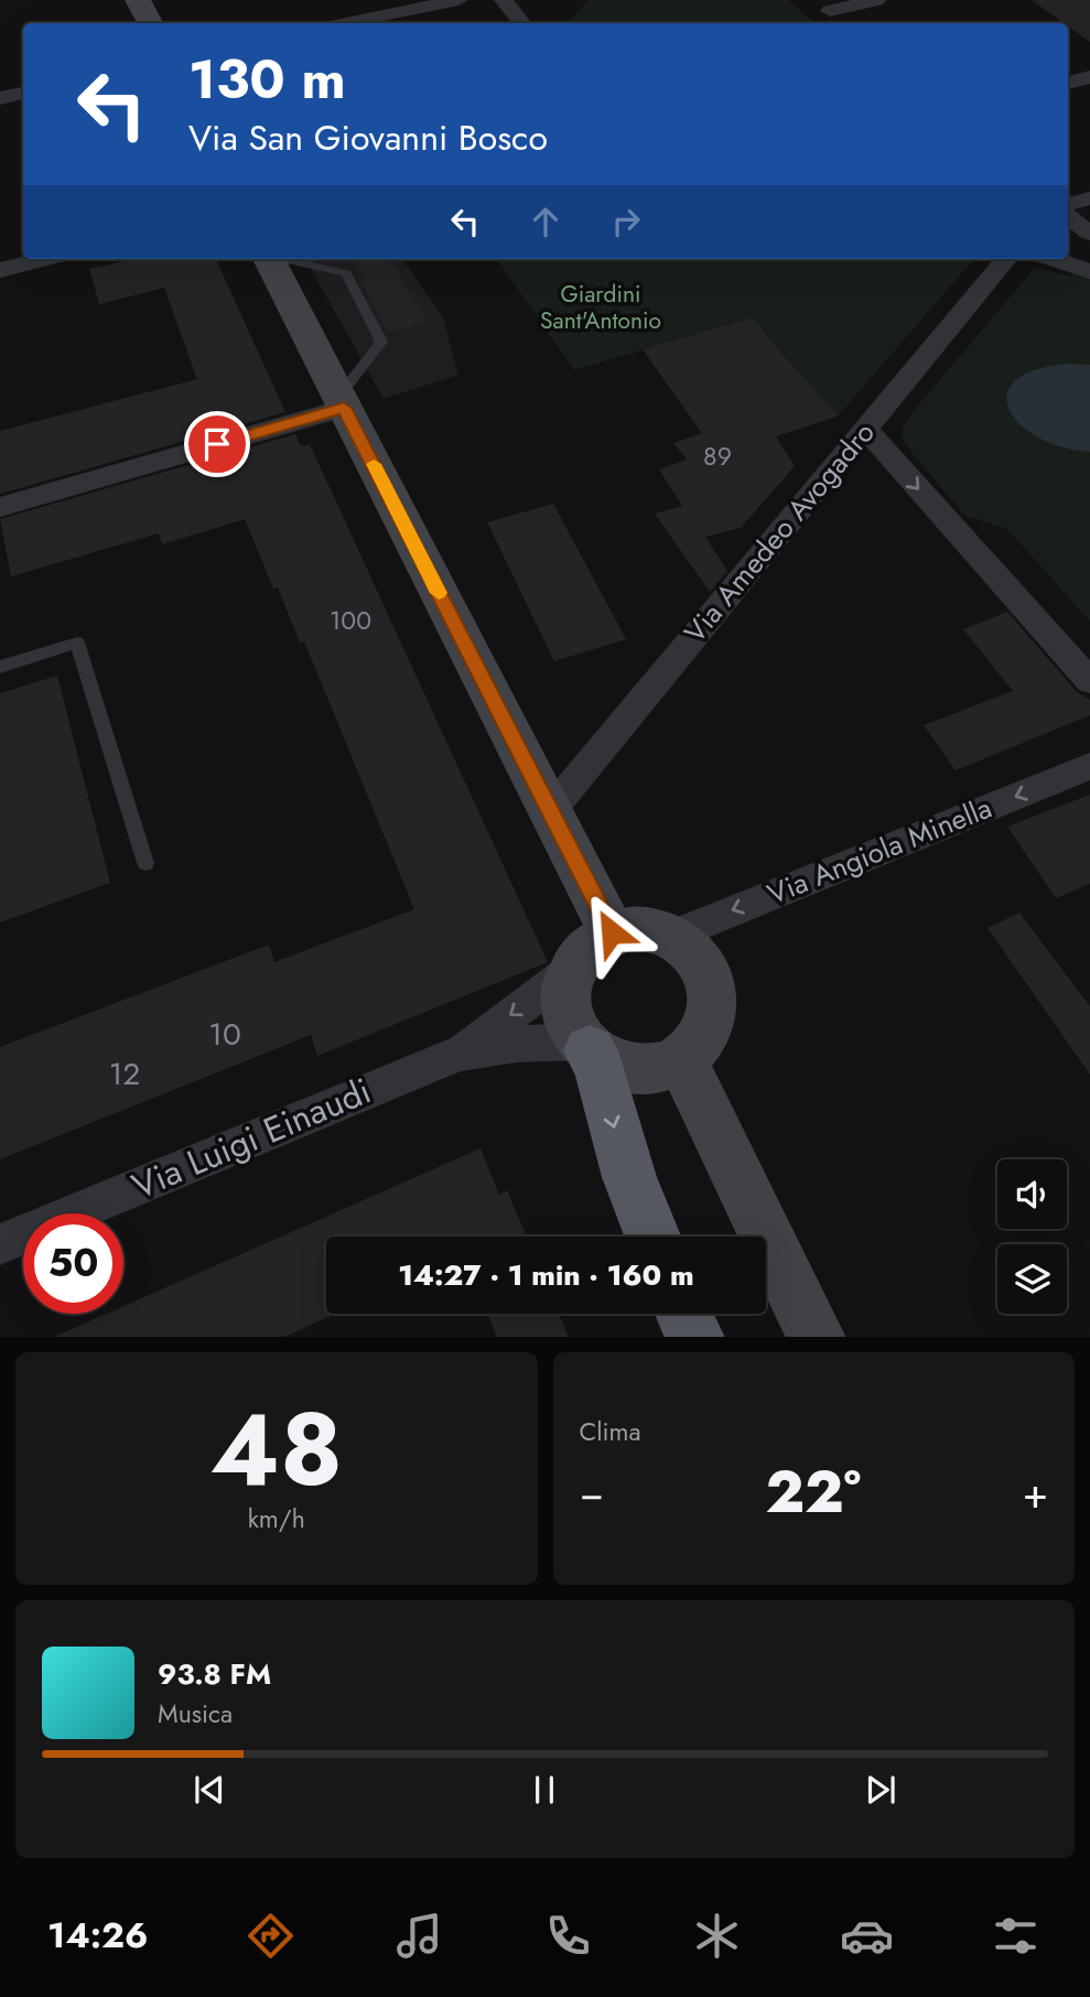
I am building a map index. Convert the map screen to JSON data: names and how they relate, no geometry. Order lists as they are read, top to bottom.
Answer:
{
  "streets": {
    "street": ["Via Amedeo Avogadro", "Via Angiola Minella", "Via Luigi Einaudi"]
  },
  "crossings": [
    ["Via Angiola Minella", "Via Luigi Einaudi"]
  ],
  "one_way": ["Via Angiola Minella"],
  "parks": ["Giardini Sant'Antonio"],
  "house_numbers": [
    "89",
    "100",
    "10",
    "12"
  ],
  "page": {
    "turn": ["130 m", "Via San Giovanni Bosco"],
    "limit": "50",
    "trip": "14:27 · 1 min · 160 m",
    "tile": [
      ["48", "km/h"],
      "Clima"
    ],
    "heat": ["−", "22°", "+"],
    "song": ["93.8 FM", "Musica"],
    "tabs": "14:26"
  }
}
